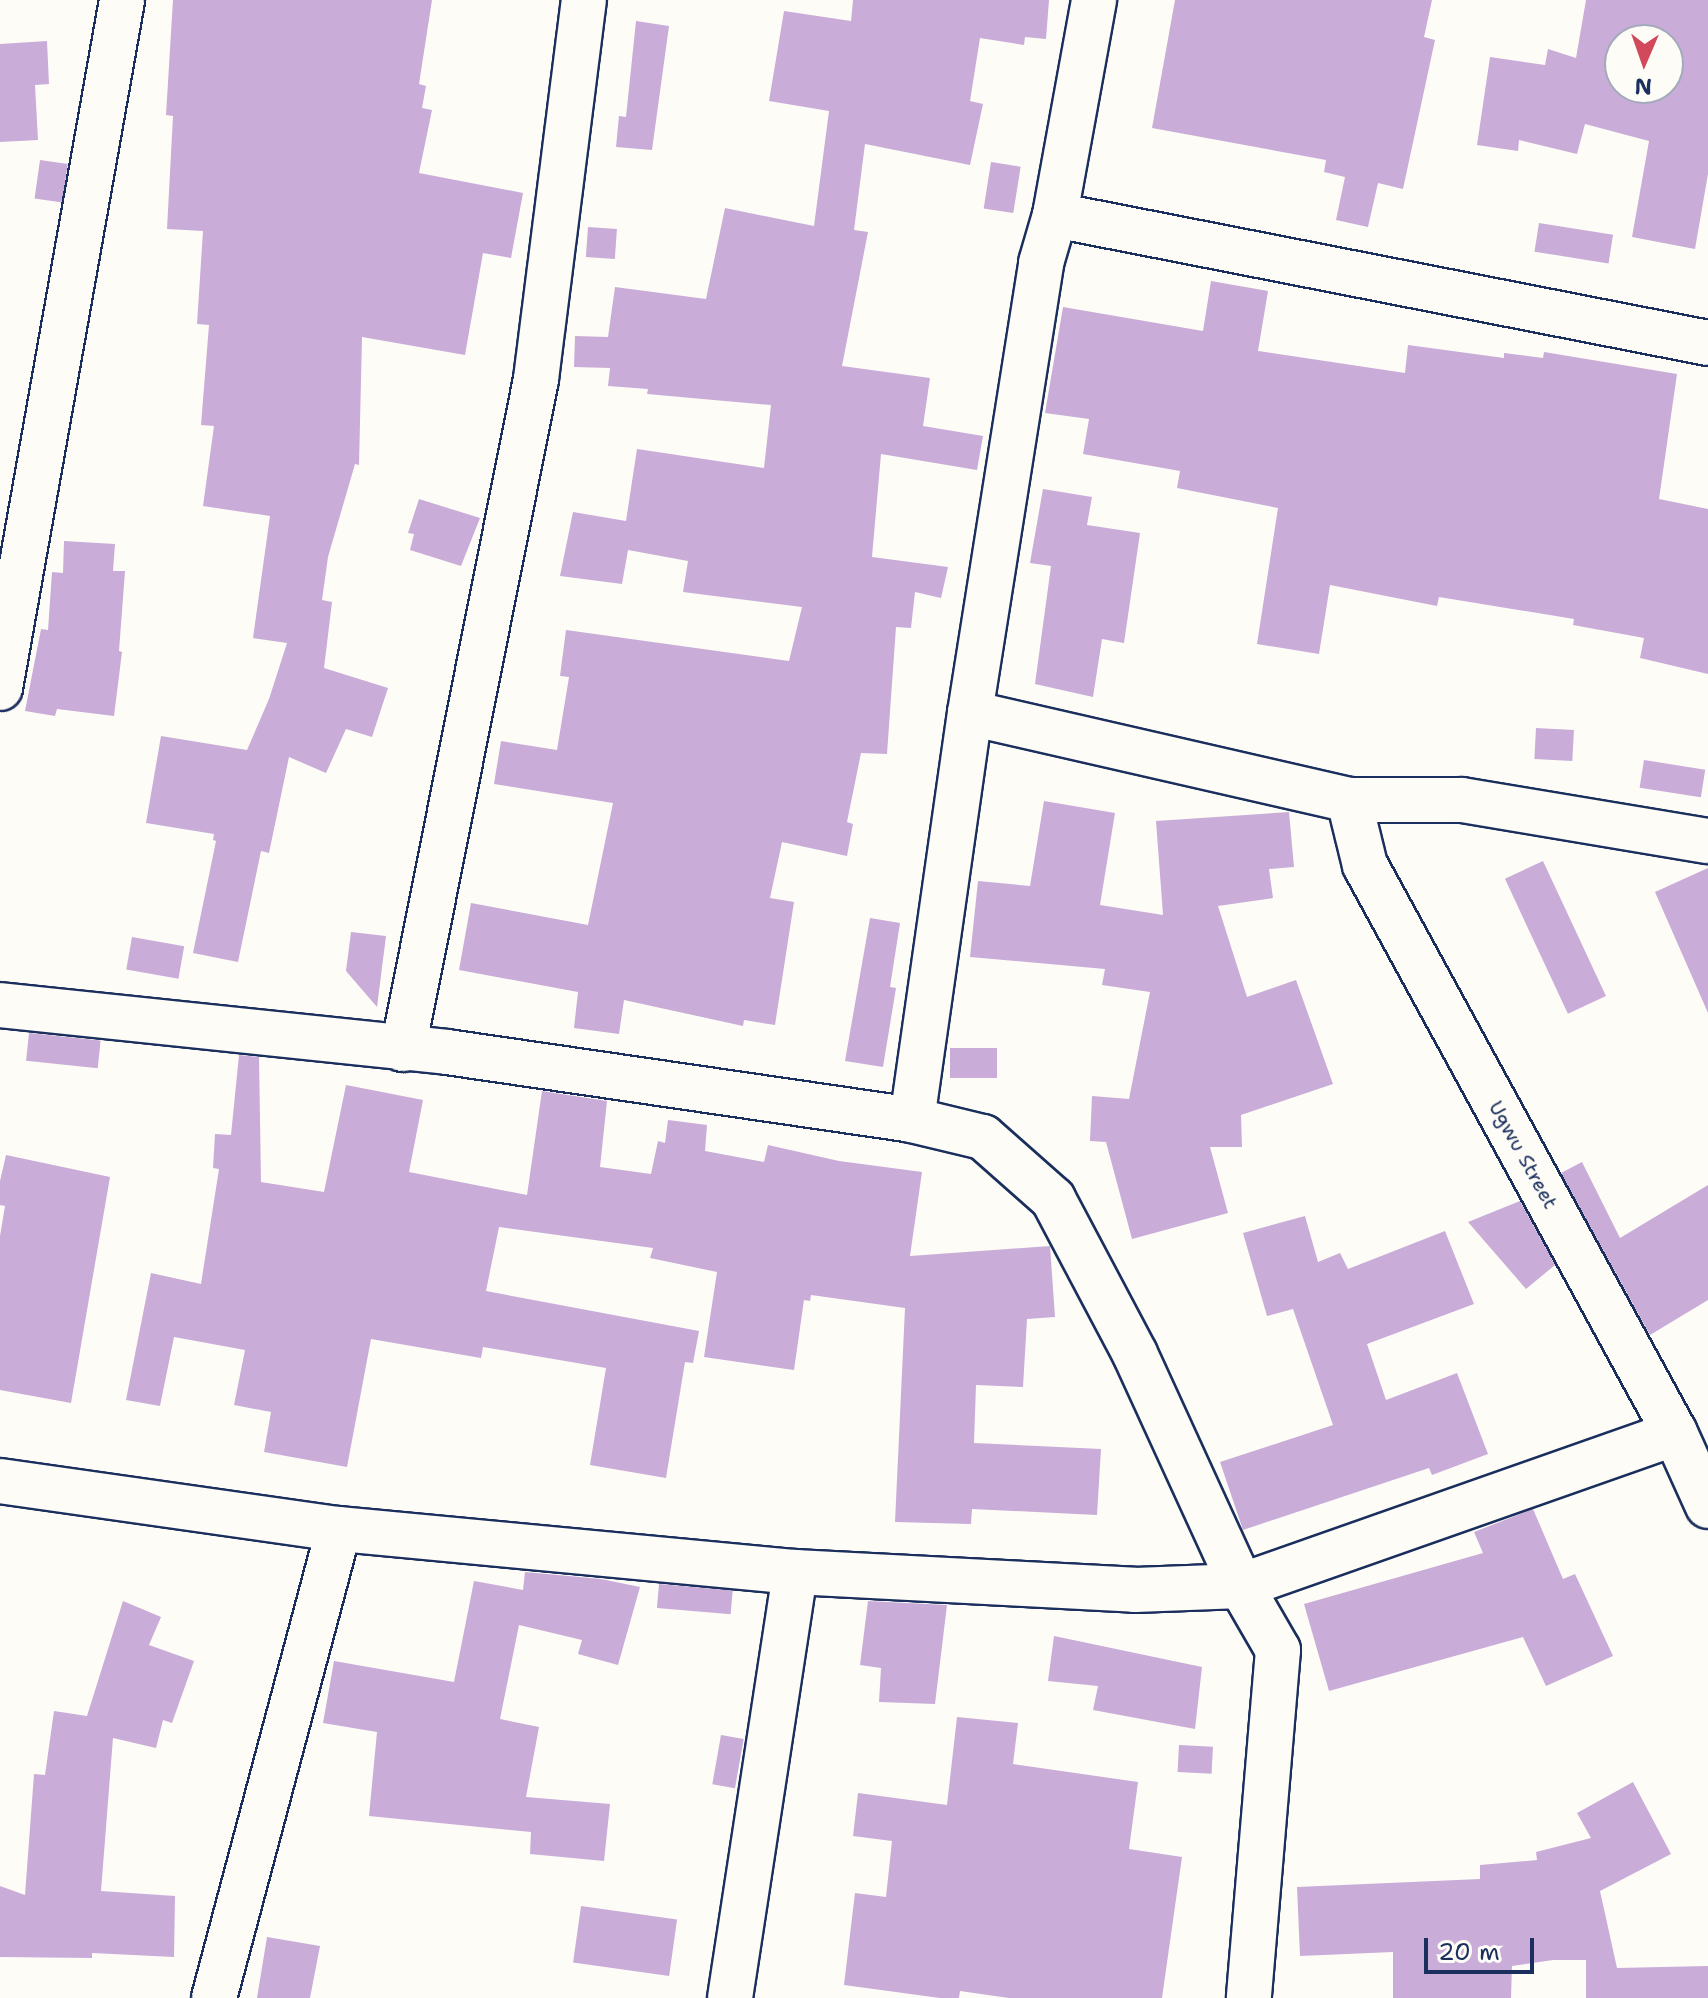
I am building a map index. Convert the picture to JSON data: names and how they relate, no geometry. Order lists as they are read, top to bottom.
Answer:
{
  "streets": {
    "street": ["Ugwu Street"]
  },
  "scale_bar": "20 m",
  "north": "bottom"
}
